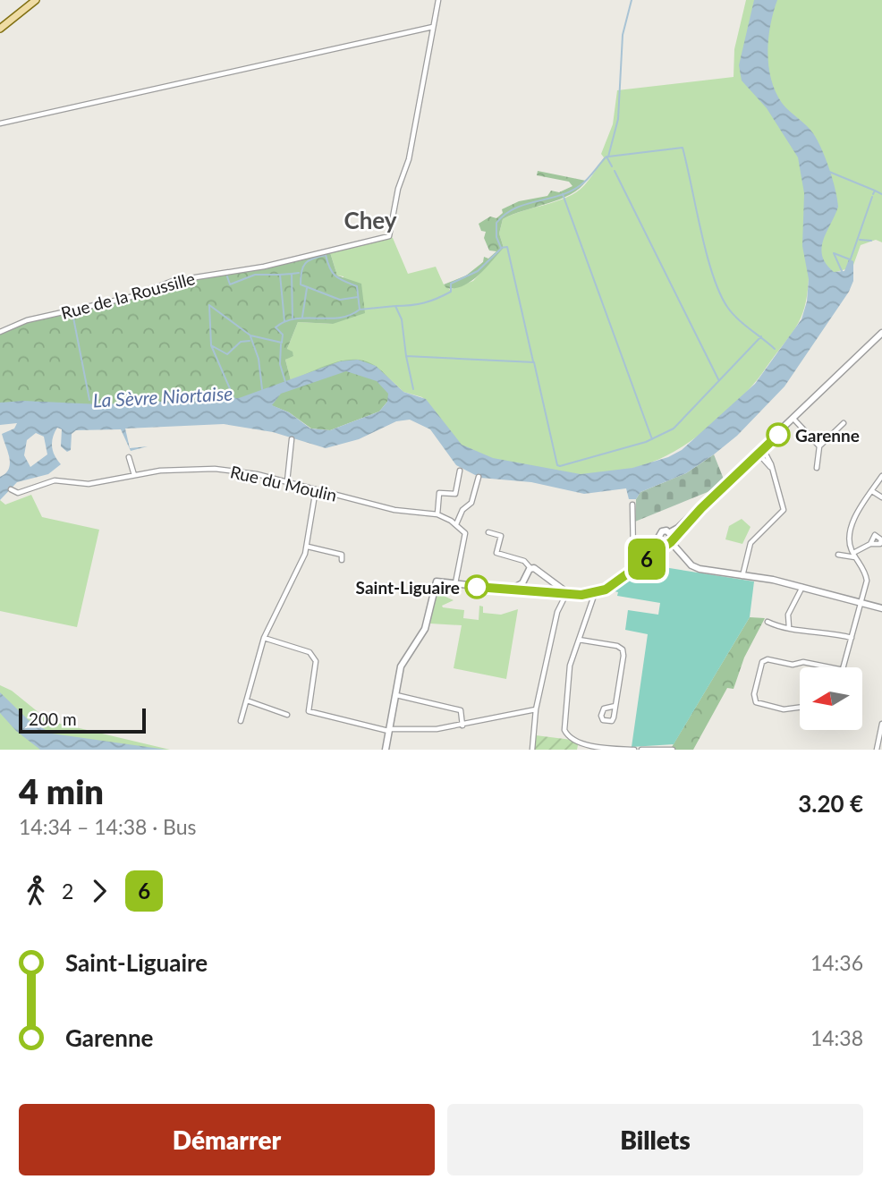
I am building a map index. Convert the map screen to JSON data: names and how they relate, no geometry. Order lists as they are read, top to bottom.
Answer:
{
  "streets": {
    "street": ["Rue de la Roussille", "Rue du Moulin"]
  },
  "districts": ["Chey"],
  "water": ["La Sèvre Niortaise"],
  "places": ["Garenne", "Saint-Liguaire"],
  "lines": ["bus line 6"],
  "scale_bar": "200 m",
  "north": "left",
  "page": {
    "on_map": "6",
    "scale": "200 m",
    "heading": ["4 min", "14:34 – 14:38 · Bus", "3.20 €"],
    "legs": ["2", "6"],
    "list": [
      {
        "name": "Saint-Liguaire",
        "value": "14:36"
      },
      {
        "name": "Garenne",
        "value": "14:38"
      }
    ],
    "buttons": ["Démarrer", "Billets"]
  }
}
